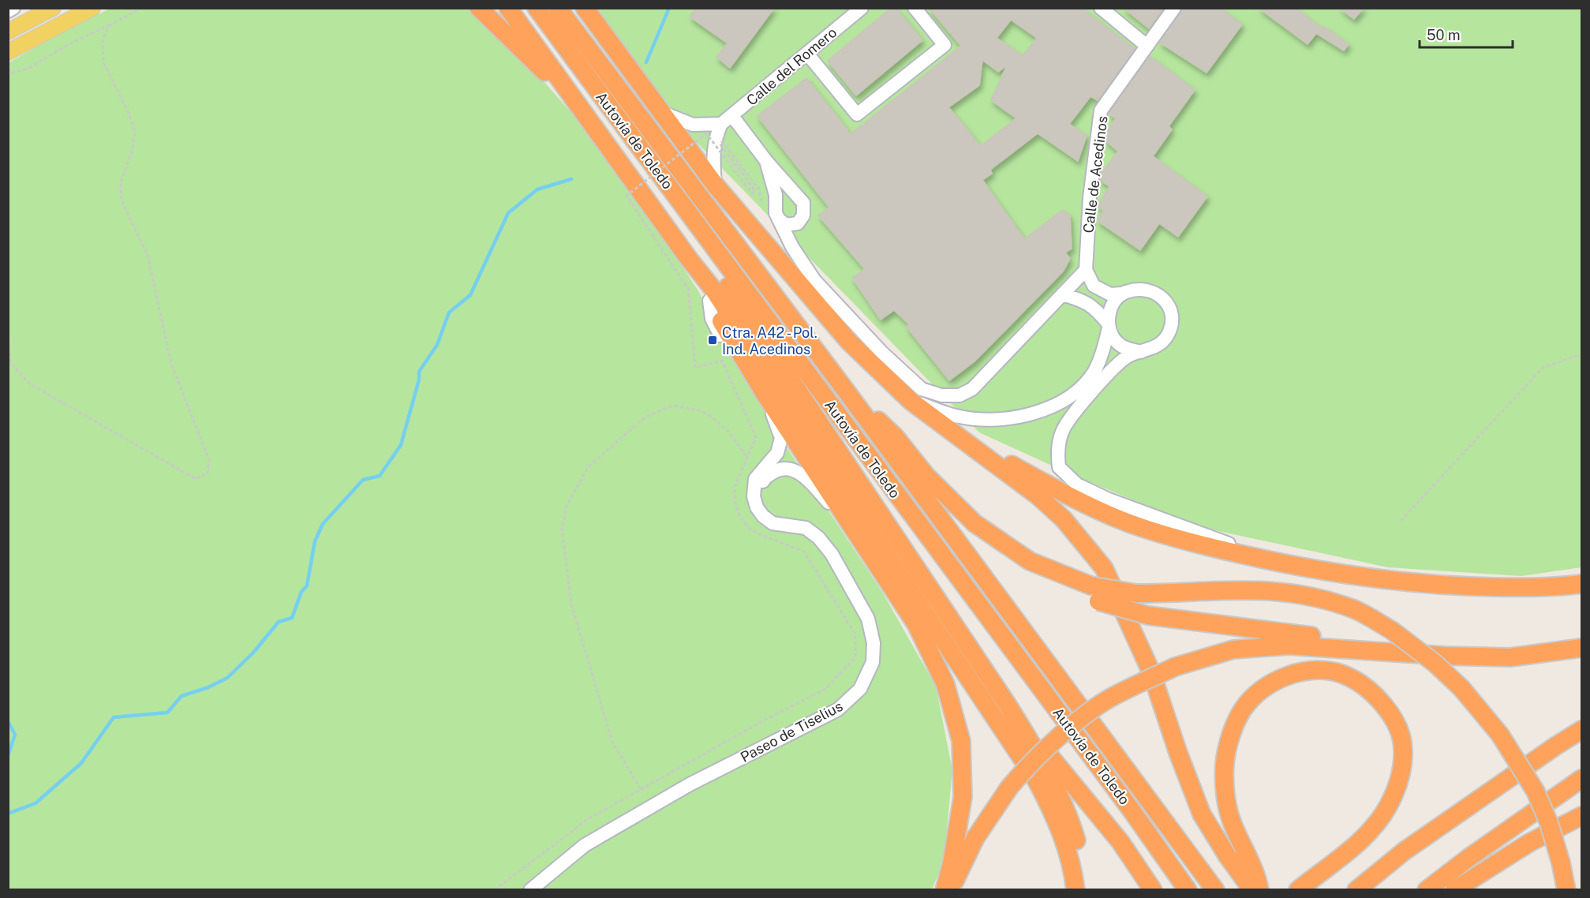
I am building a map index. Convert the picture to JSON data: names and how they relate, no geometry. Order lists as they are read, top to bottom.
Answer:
{
  "streets": {
    "highway": ["Autovía de Toledo"],
    "street": ["Calle del Romero", "Calle de Acedinos", "Paseo de Tiselius"]
  },
  "places": {
    "transit": ["Ctra. A42 - Pol. Ind. Acedinos"]
  },
  "scale_bar": "50 m"
}
